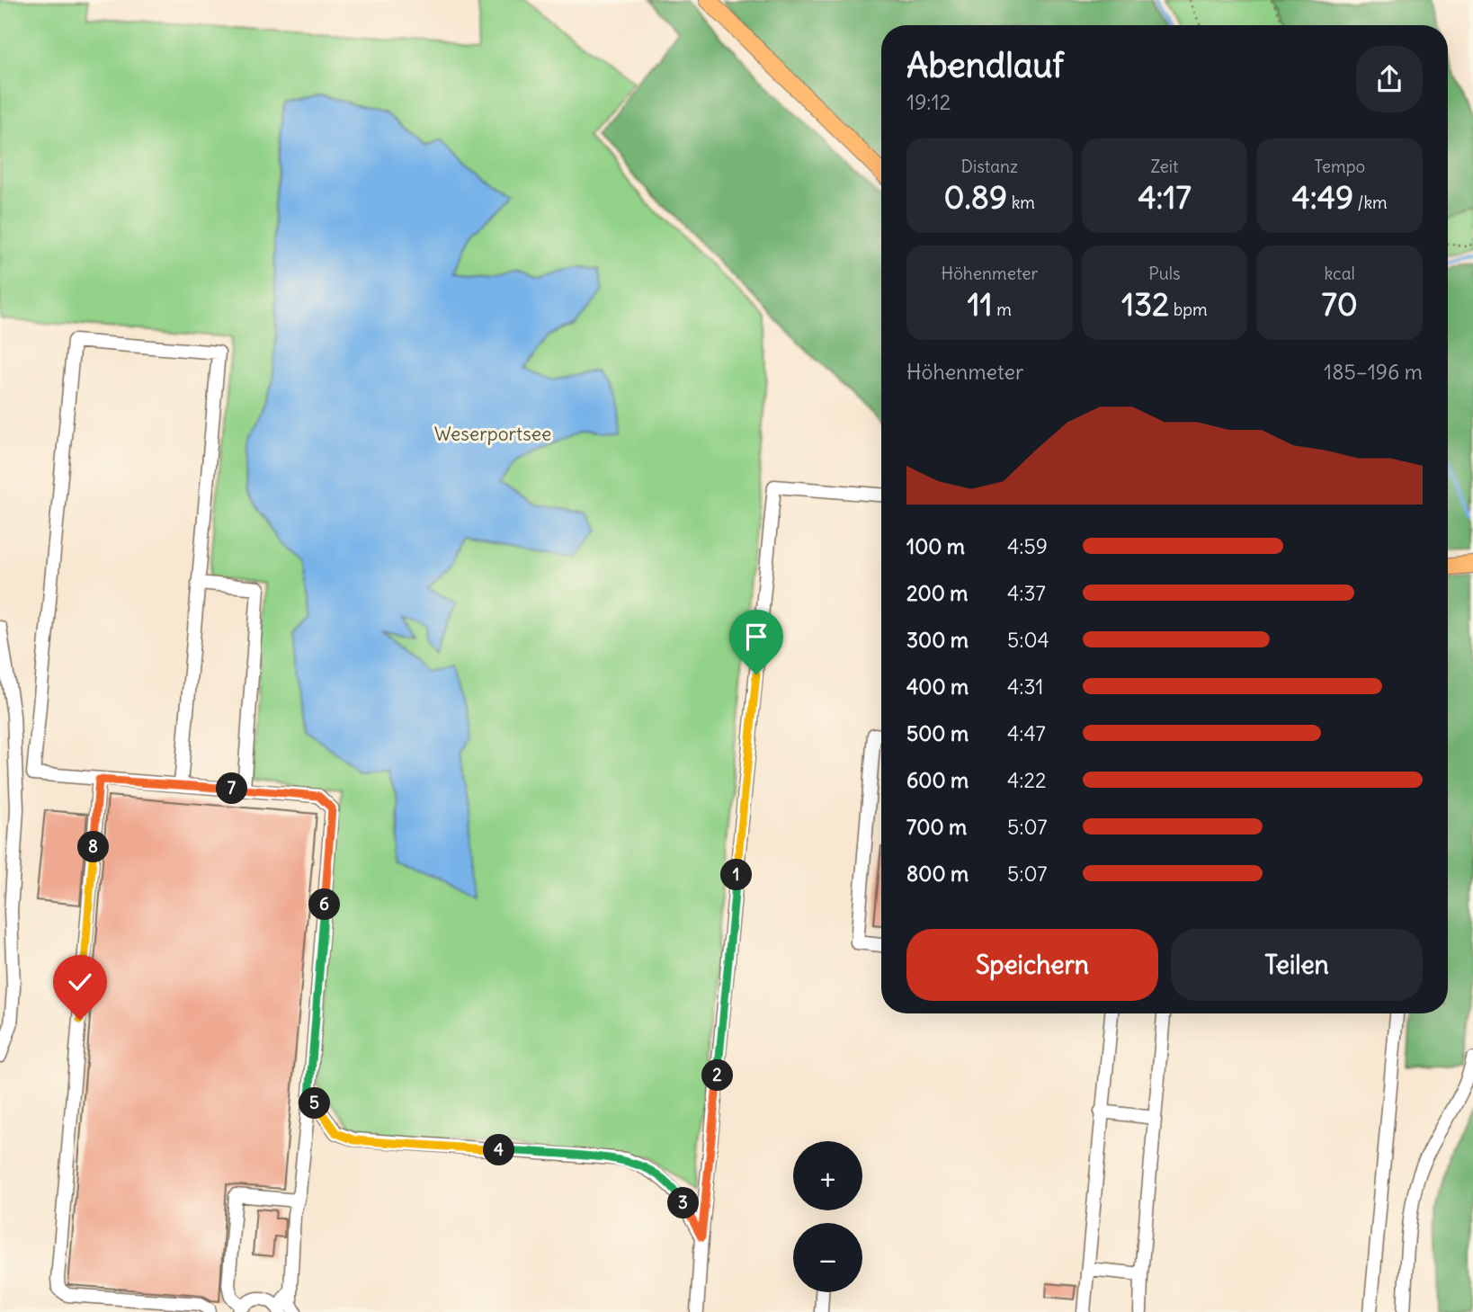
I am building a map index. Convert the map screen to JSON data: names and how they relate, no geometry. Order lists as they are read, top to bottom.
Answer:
{
  "parks": ["Weserportsee"],
  "page": {
    "heading": ["Abendlauf", "19:12"],
    "stats": [
      ["Distanz", "0.89 km"],
      ["Zeit", "4:17"],
      ["Tempo", "4:49 /km"],
      ["Höhenmeter", "11 m"],
      ["Puls", "132 bpm"],
      ["kcal", "70"]
    ],
    "chart": ["Höhenmeter", "185–196 m"],
    "list": [
      {
        "name": "100 m",
        "note": "4:59"
      },
      {
        "name": "200 m",
        "note": "4:37"
      },
      {
        "name": "300 m",
        "note": "5:04"
      },
      {
        "name": "400 m",
        "note": "4:31"
      },
      {
        "name": "500 m",
        "note": "4:47"
      },
      {
        "name": "600 m",
        "note": "4:22"
      },
      {
        "name": "700 m",
        "note": "5:07"
      },
      {
        "name": "800 m",
        "note": "5:07"
      }
    ],
    "pins": [
      "7",
      "8",
      "1",
      "6",
      "2",
      "5",
      "4",
      "3"
    ],
    "buttons": ["Speichern", "Teilen"],
    "map_buttons": ["+", "−"]
  }
}
